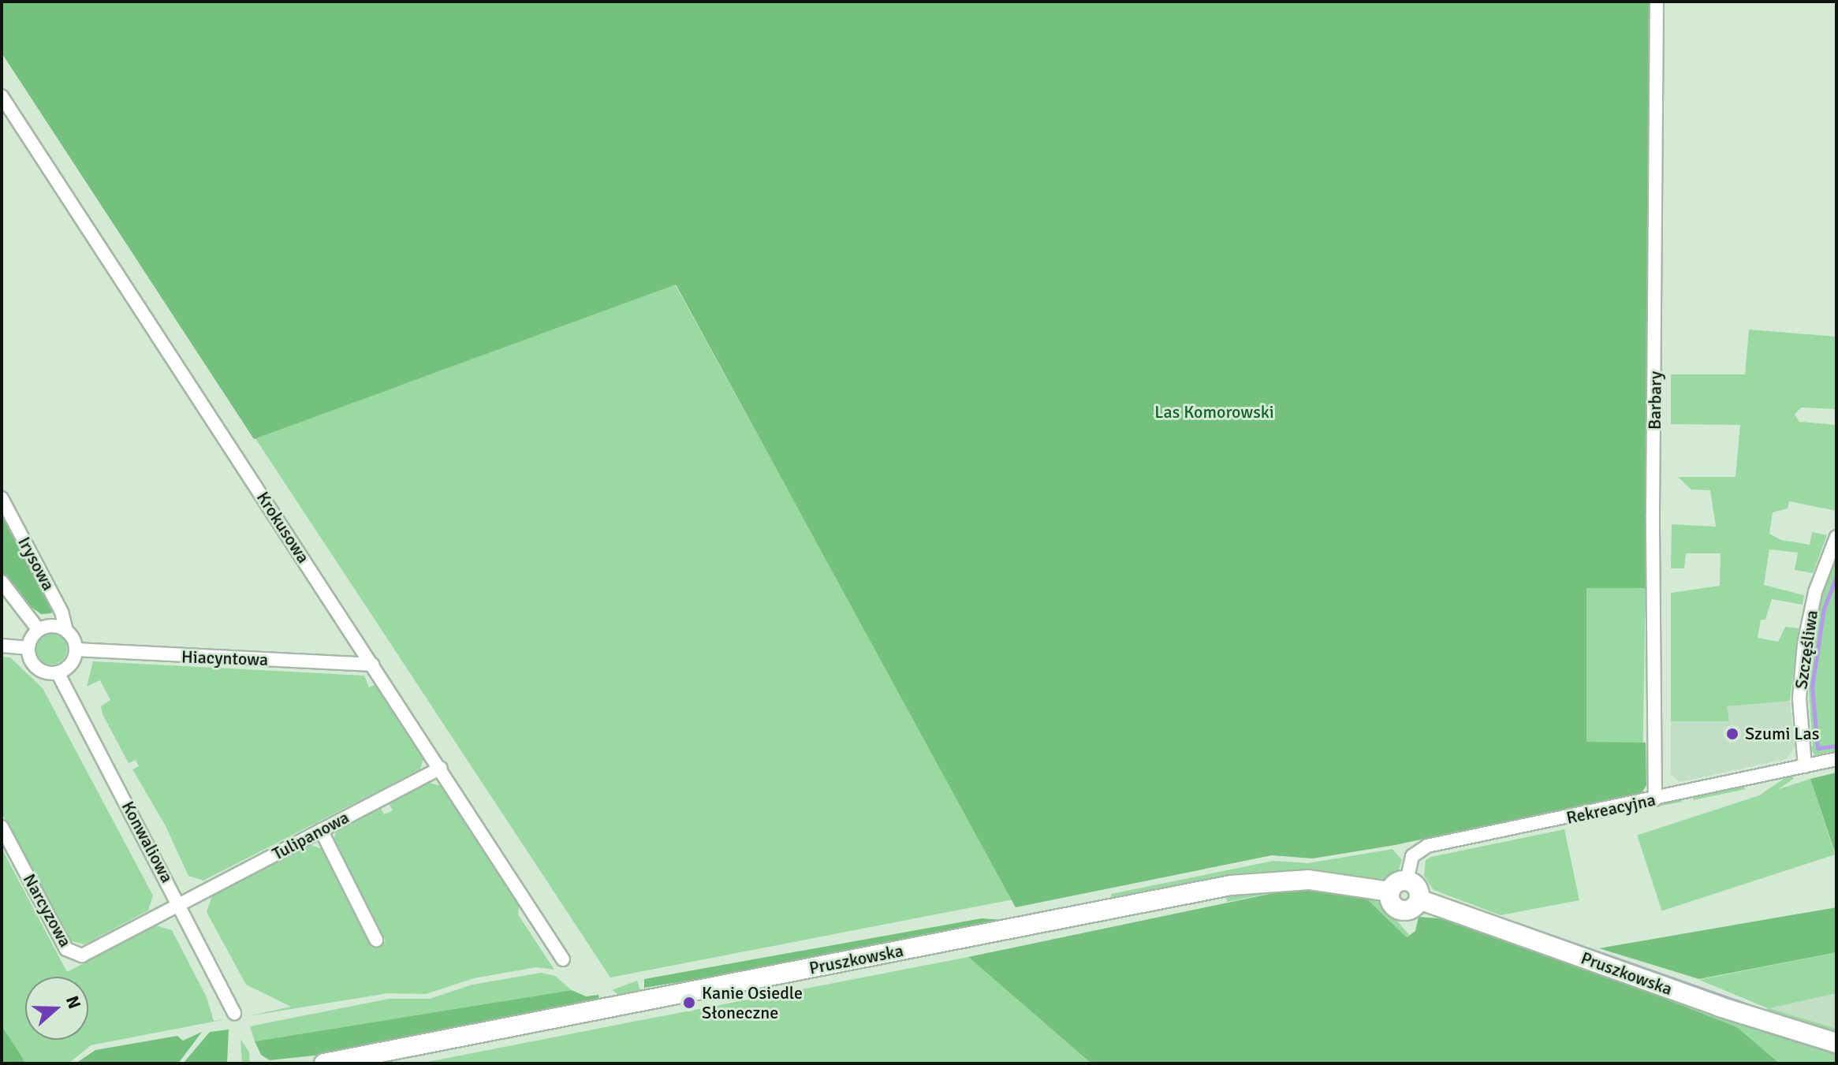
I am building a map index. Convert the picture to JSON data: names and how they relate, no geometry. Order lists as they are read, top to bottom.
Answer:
{
  "streets": {
    "street": [
      "Barbary",
      "Krokusowa",
      "Irysowa",
      "Szczęśliwa",
      "Hiacyntowa",
      "Rekreacyjna",
      "Tulipanowa",
      "Konwaliowa",
      "Narcyzowa",
      "Pruszkowska"
    ]
  },
  "crossings": [
    ["Barbary", "Rekreacyjna"],
    ["Krokusowa", "Hiacyntowa"],
    ["Krokusowa", "Tulipanowa"],
    ["Irysowa", "Hiacyntowa"],
    ["Irysowa", "Konwaliowa"],
    ["Szczęśliwa", "Rekreacyjna"],
    ["Hiacyntowa", "Konwaliowa"],
    ["Rekreacyjna", "Pruszkowska"],
    ["Tulipanowa", "Konwaliowa"],
    ["Tulipanowa", "Narcyzowa"],
    ["Konwaliowa", "Narcyzowa"]
  ],
  "parks": ["Las Komorowski"],
  "places": ["Szumi Las", "Kanie Osiedle Słoneczne"],
  "north": "right"
}
